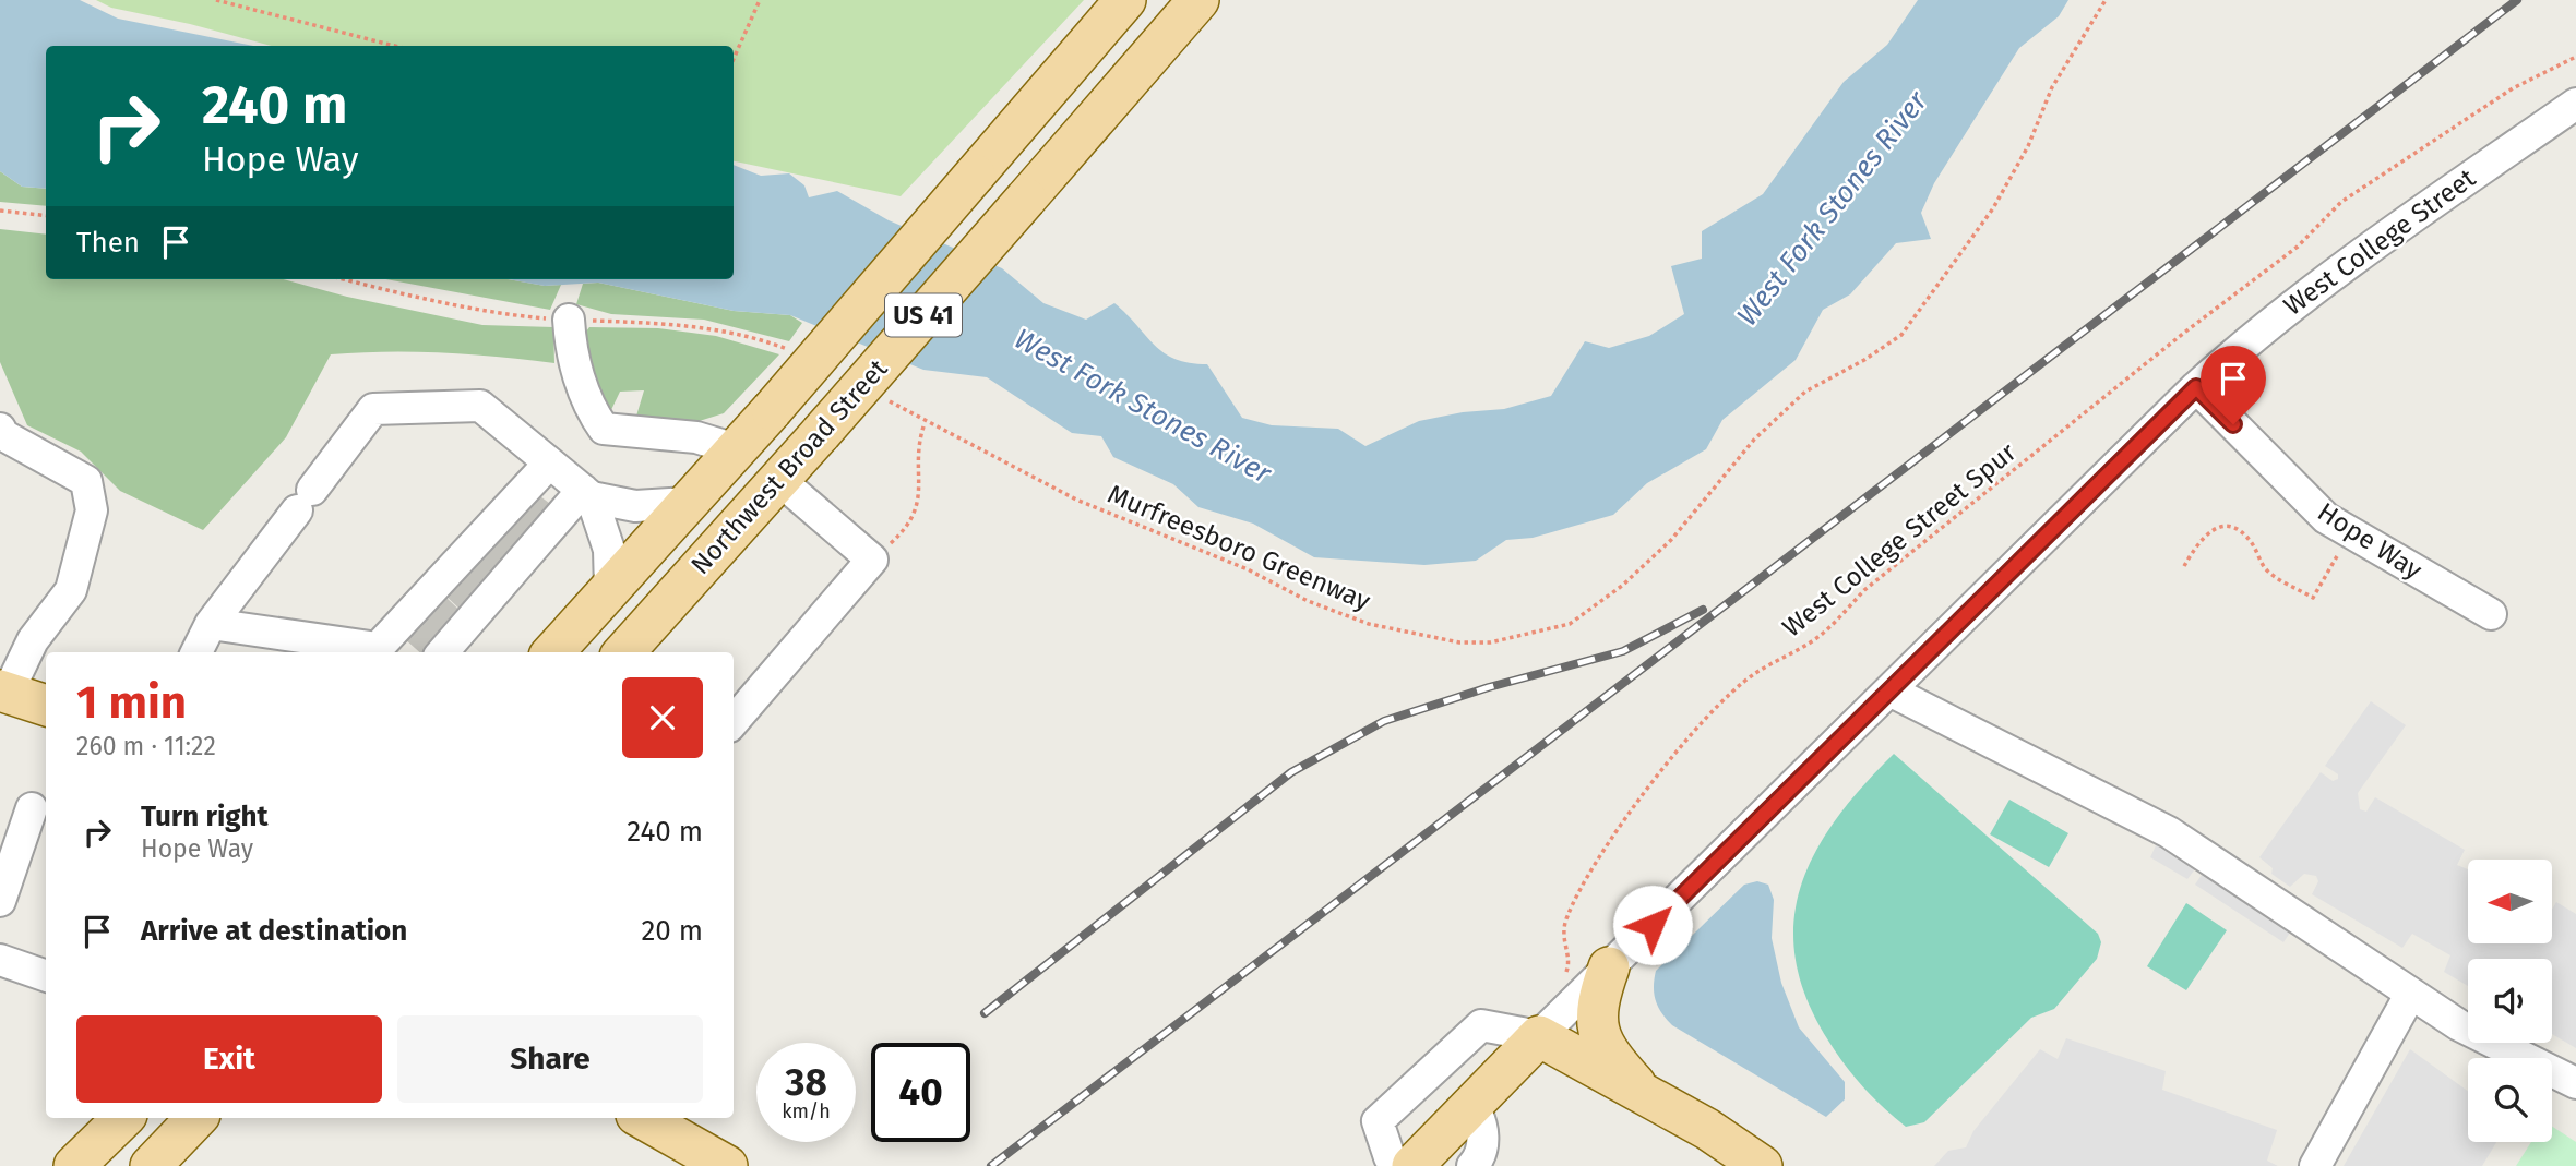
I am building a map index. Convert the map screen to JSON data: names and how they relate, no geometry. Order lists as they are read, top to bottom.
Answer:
{
  "streets": {
    "main road": ["US 41", "Northwest Broad Street"],
    "street": ["West College Street", "Hope Way"],
    "path": ["West College Street Spur", "Murfreesboro Greenway"]
  },
  "crossings": [
    ["West College Street", "Hope Way"]
  ],
  "water": ["West Fork Stones River"],
  "north": "left",
  "page": {
    "turn": ["240 m", "Hope Way"],
    "then": "Then",
    "heading": ["1 min", "260 m · 11:22"],
    "list": [
      {
        "name": "Turn right",
        "note": "Hope Way",
        "value": "240 m"
      },
      {
        "name": "Arrive at destination",
        "value": "20 m"
      }
    ],
    "buttons": ["Exit", "Share"],
    "speed": "38 km/h",
    "limit": "40"
  }
}
